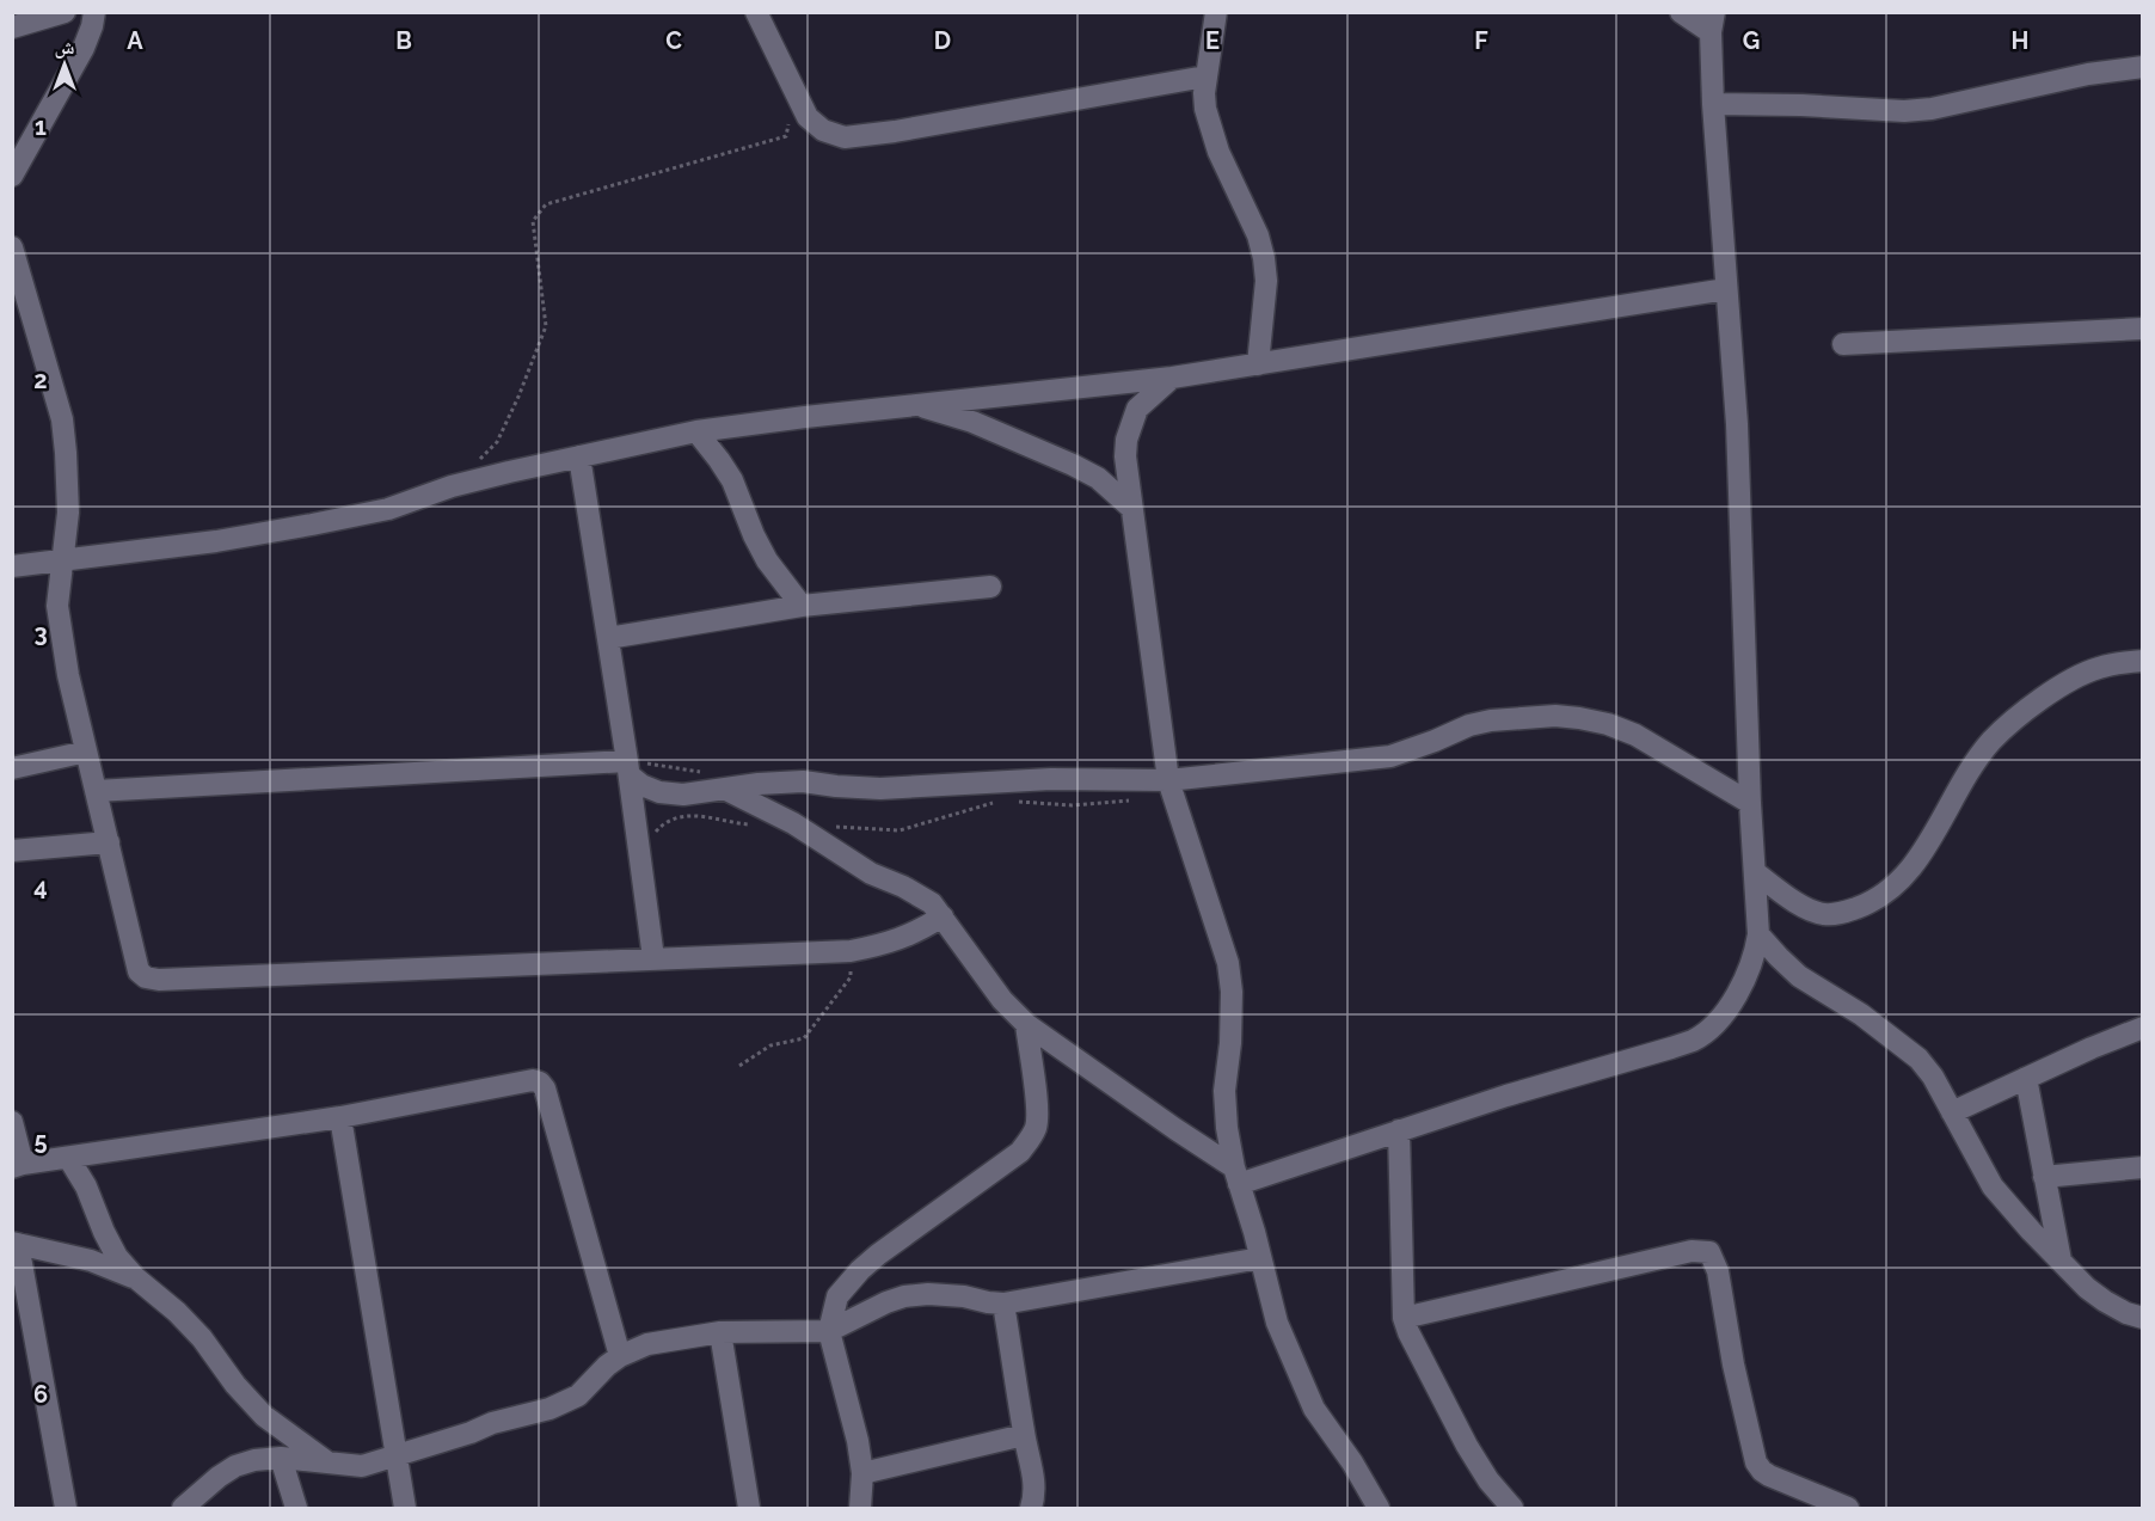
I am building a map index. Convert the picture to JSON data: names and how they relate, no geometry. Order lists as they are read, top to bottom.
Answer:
{
  "north": "top",
  "grid": {
    "columns": [
      "A",
      "B",
      "C",
      "D",
      "E",
      "F",
      "G",
      "H"
    ],
    "rows": [
      "1",
      "2",
      "3",
      "4",
      "5",
      "6"
    ]
  }
}
